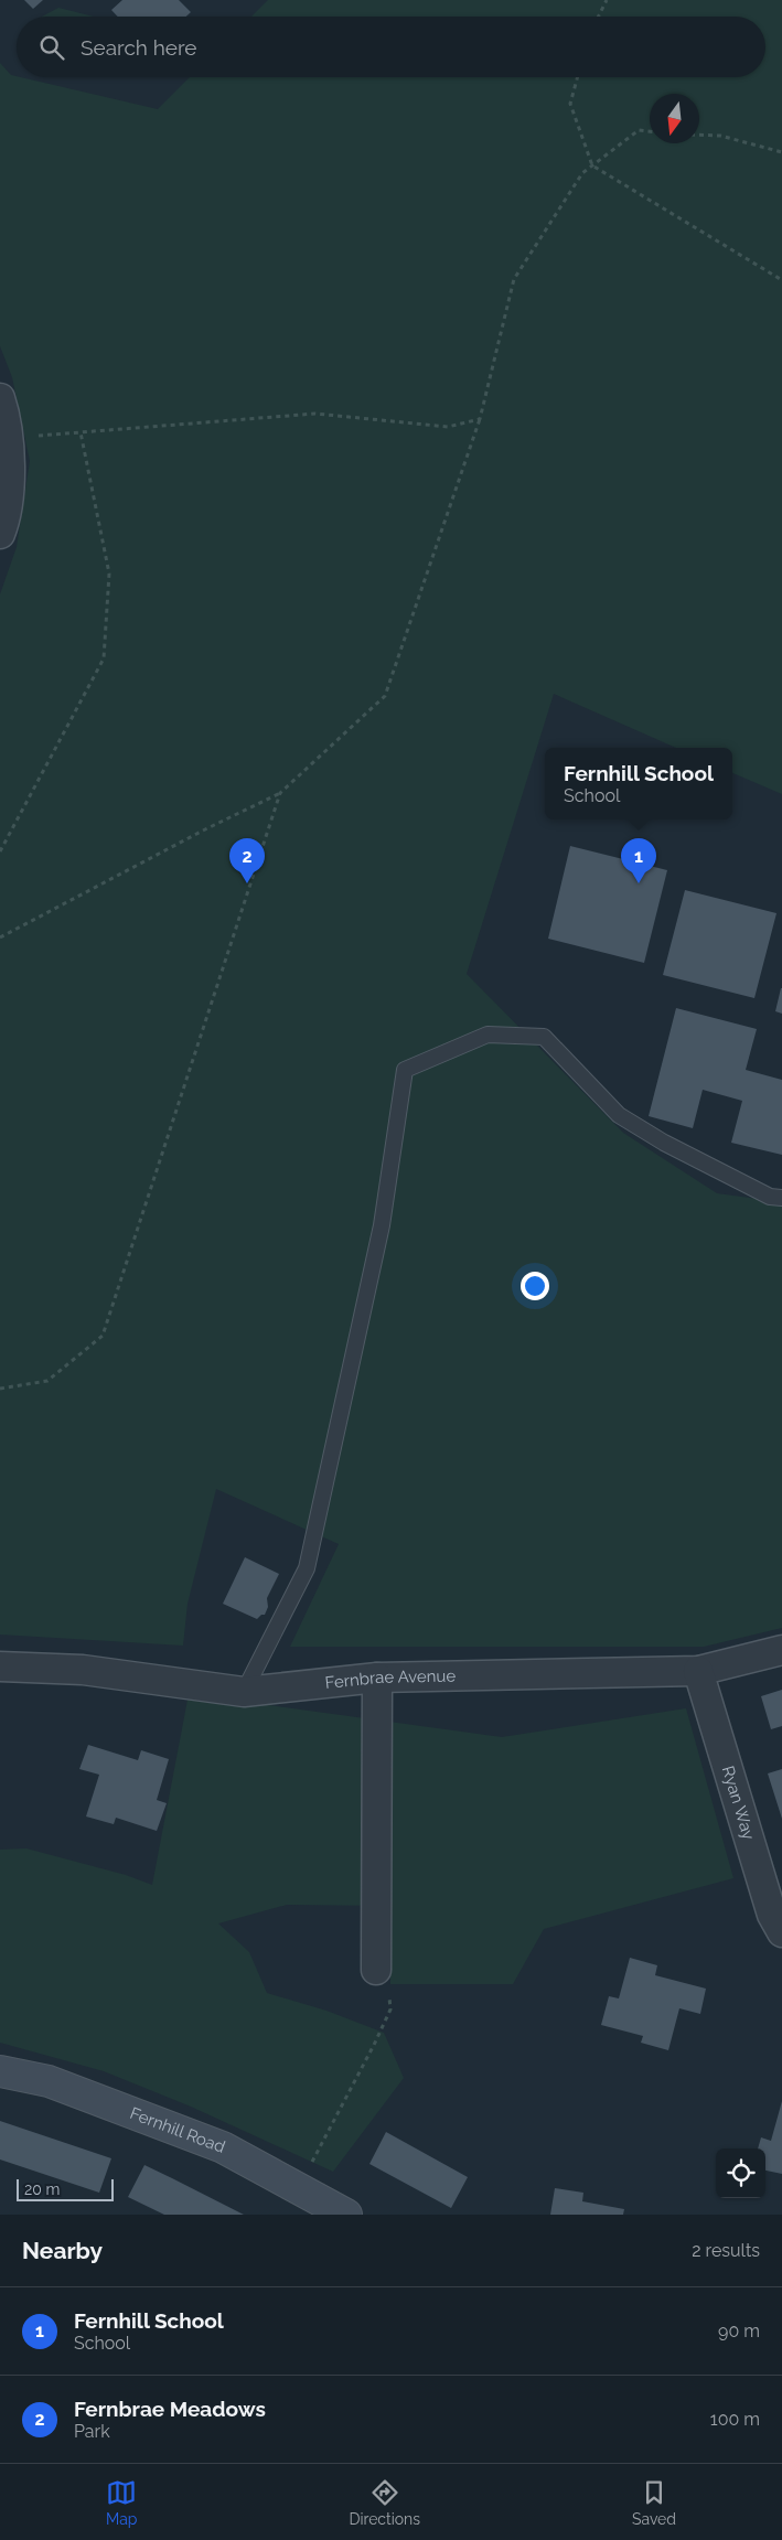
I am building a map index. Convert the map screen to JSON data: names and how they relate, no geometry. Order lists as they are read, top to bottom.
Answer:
{
  "streets": {
    "street": ["Fernbrae Avenue", "Ryan Way", "Fernhill Road"]
  },
  "crossings": [
    ["Fernbrae Avenue", "Ryan Way"]
  ],
  "scale_bar": "20 m",
  "north": "bottom",
  "page": {
    "search": "Search here",
    "popup": ["Fernhill School", "School"],
    "pins": ["1", "2"],
    "scale": "20 m",
    "heading": ["Nearby", "2 results"],
    "list": [
      {
        "mark": "1",
        "name": "Fernhill School",
        "note": "School",
        "value": "90 m"
      },
      {
        "mark": "2",
        "name": "Fernbrae Meadows",
        "note": "Park",
        "value": "100 m"
      }
    ],
    "nav": ["Map", "Directions", "Saved"]
  }
}
